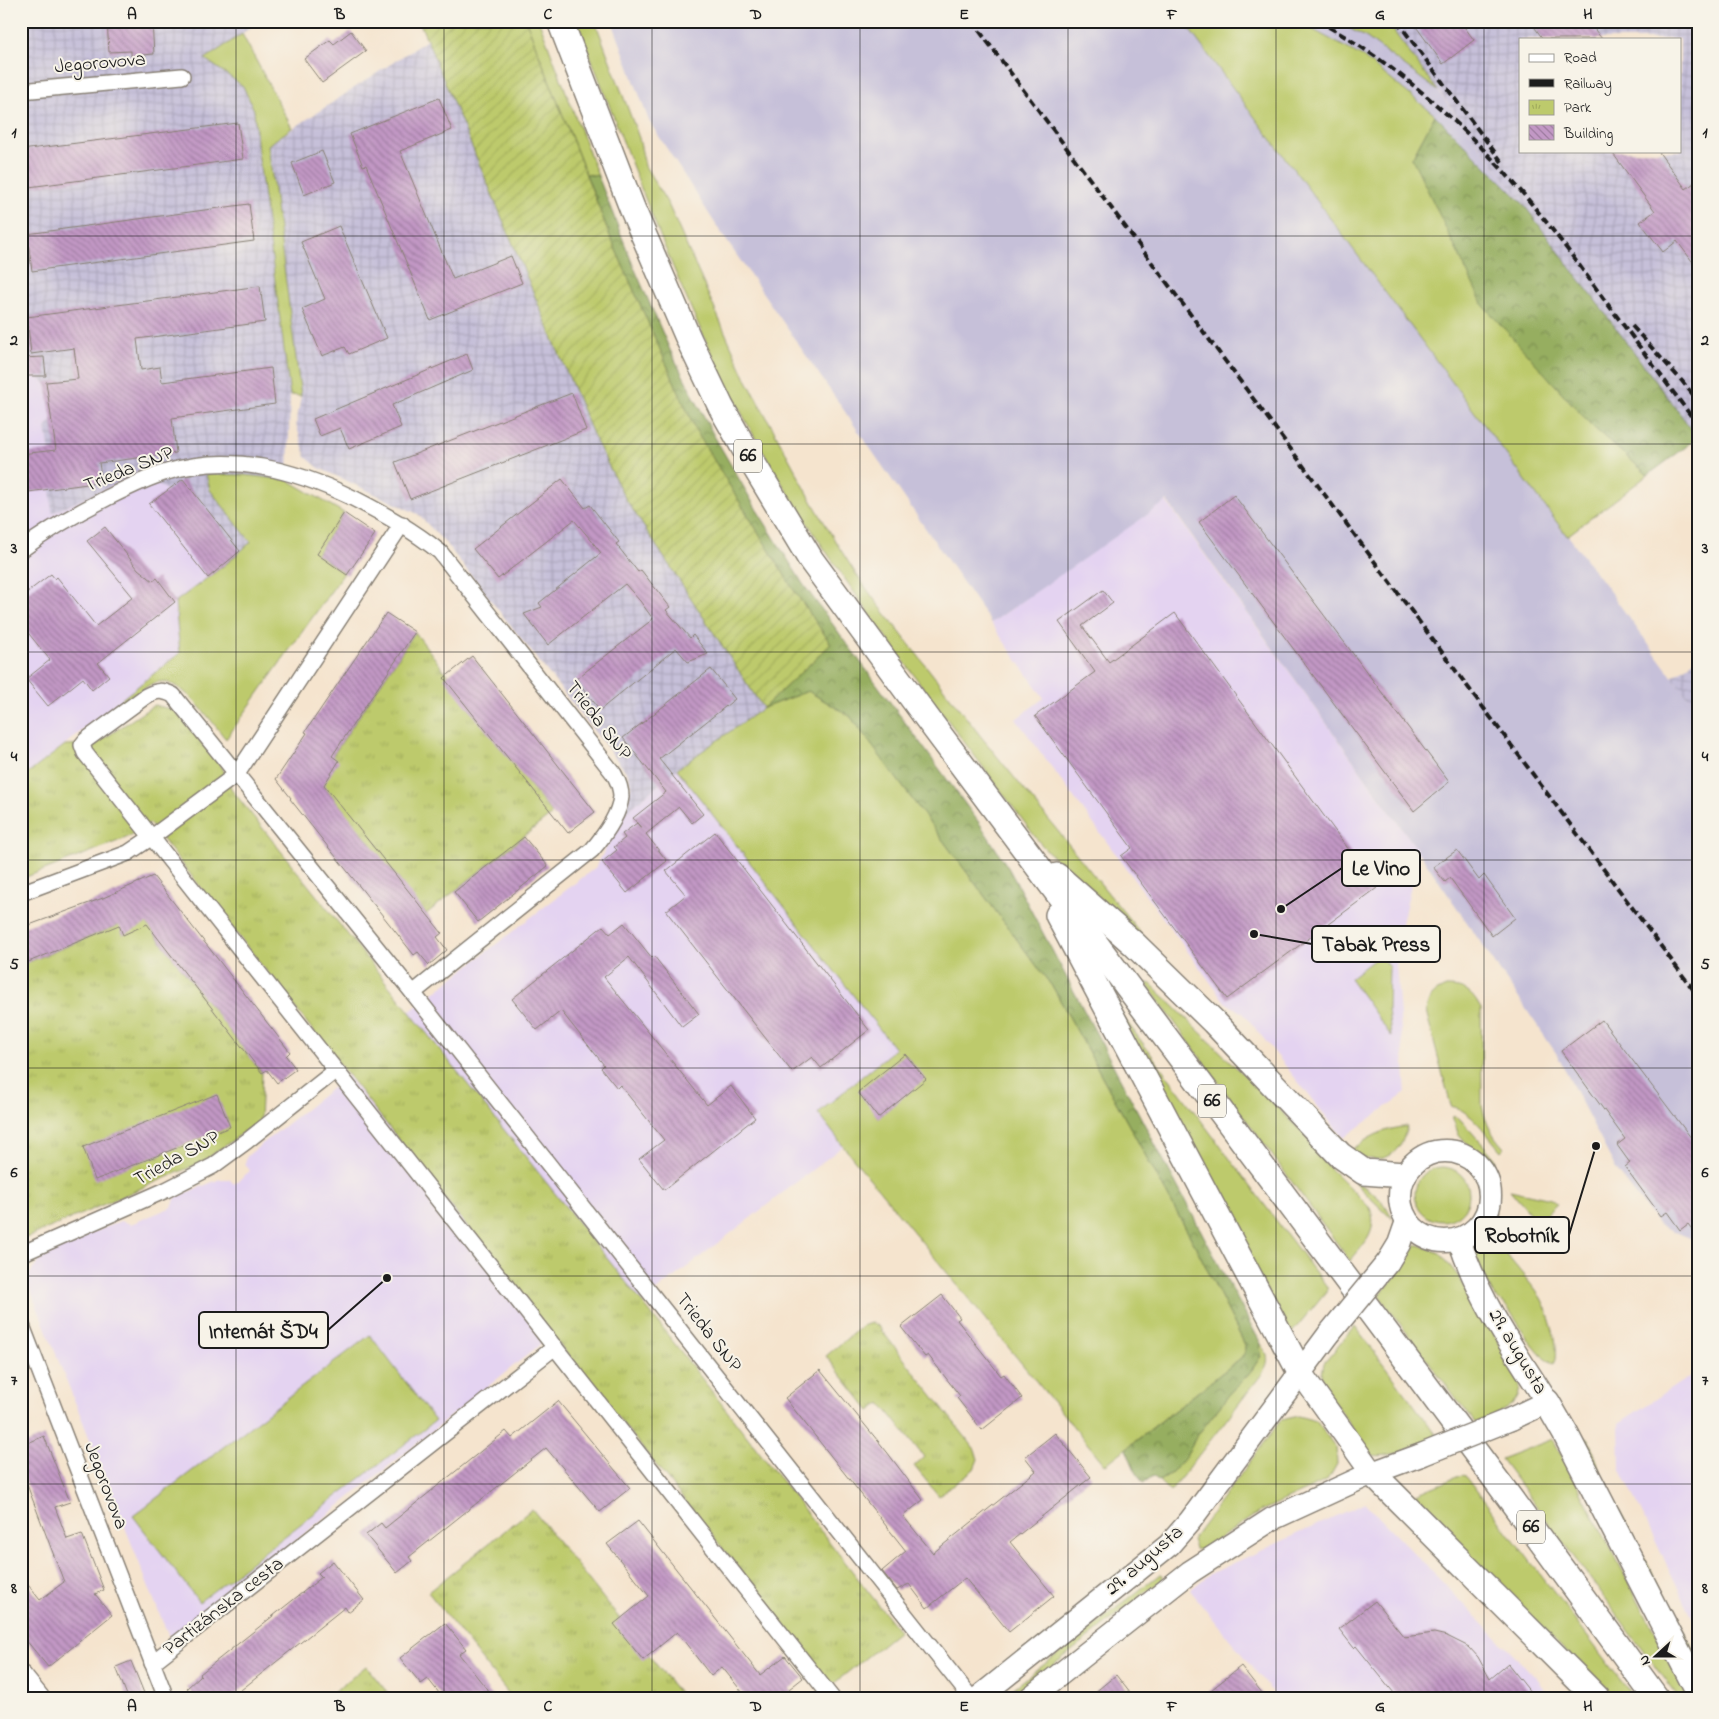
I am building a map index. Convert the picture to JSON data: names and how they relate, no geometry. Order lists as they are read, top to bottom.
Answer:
{
  "streets": {
    "main road": ["66"],
    "street": [
      "Jegorovova",
      "Trieda SNP",
      "29. augusta",
      "Partizánska cesta"
    ]
  },
  "crossings": [
    ["Jegorovova", "Partizánska cesta"],
    ["Trieda SNP", "Partizánska cesta"]
  ],
  "places": [
    "Le Vino",
    "Tabak Press",
    "Robotník",
    "Internát ŠD4"
  ],
  "legend": [
    "Road",
    "Railway",
    "Park",
    "Building"
  ],
  "north": "left",
  "grid": {
    "columns": [
      "A",
      "B",
      "C",
      "D",
      "E",
      "F",
      "G",
      "H"
    ],
    "rows": [
      "1",
      "2",
      "3",
      "4",
      "5",
      "6",
      "7",
      "8"
    ]
  }
}
